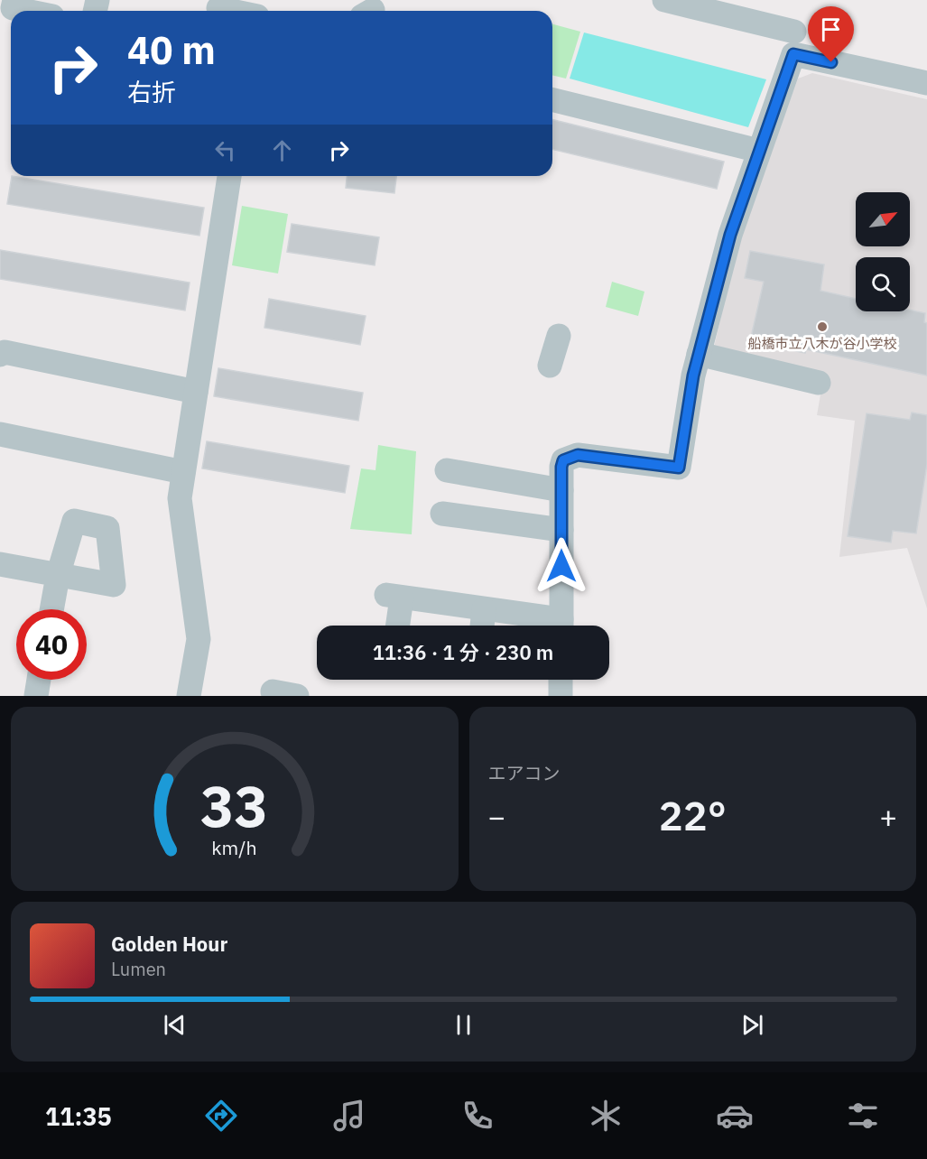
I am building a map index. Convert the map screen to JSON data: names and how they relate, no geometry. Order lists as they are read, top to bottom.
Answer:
{
  "places": ["船橋市立八木が谷小学校"],
  "north": "top right",
  "page": {
    "turn": ["40 m", "右折"],
    "limit": "40",
    "trip": "11:36 · 1 分 · 230 m",
    "tile": "エアコン",
    "heat": ["−", "22°", "+"],
    "song": ["Golden Hour", "Lumen"],
    "tabs": "11:35",
    "gauge": ["33", "km/h"]
  }
}
